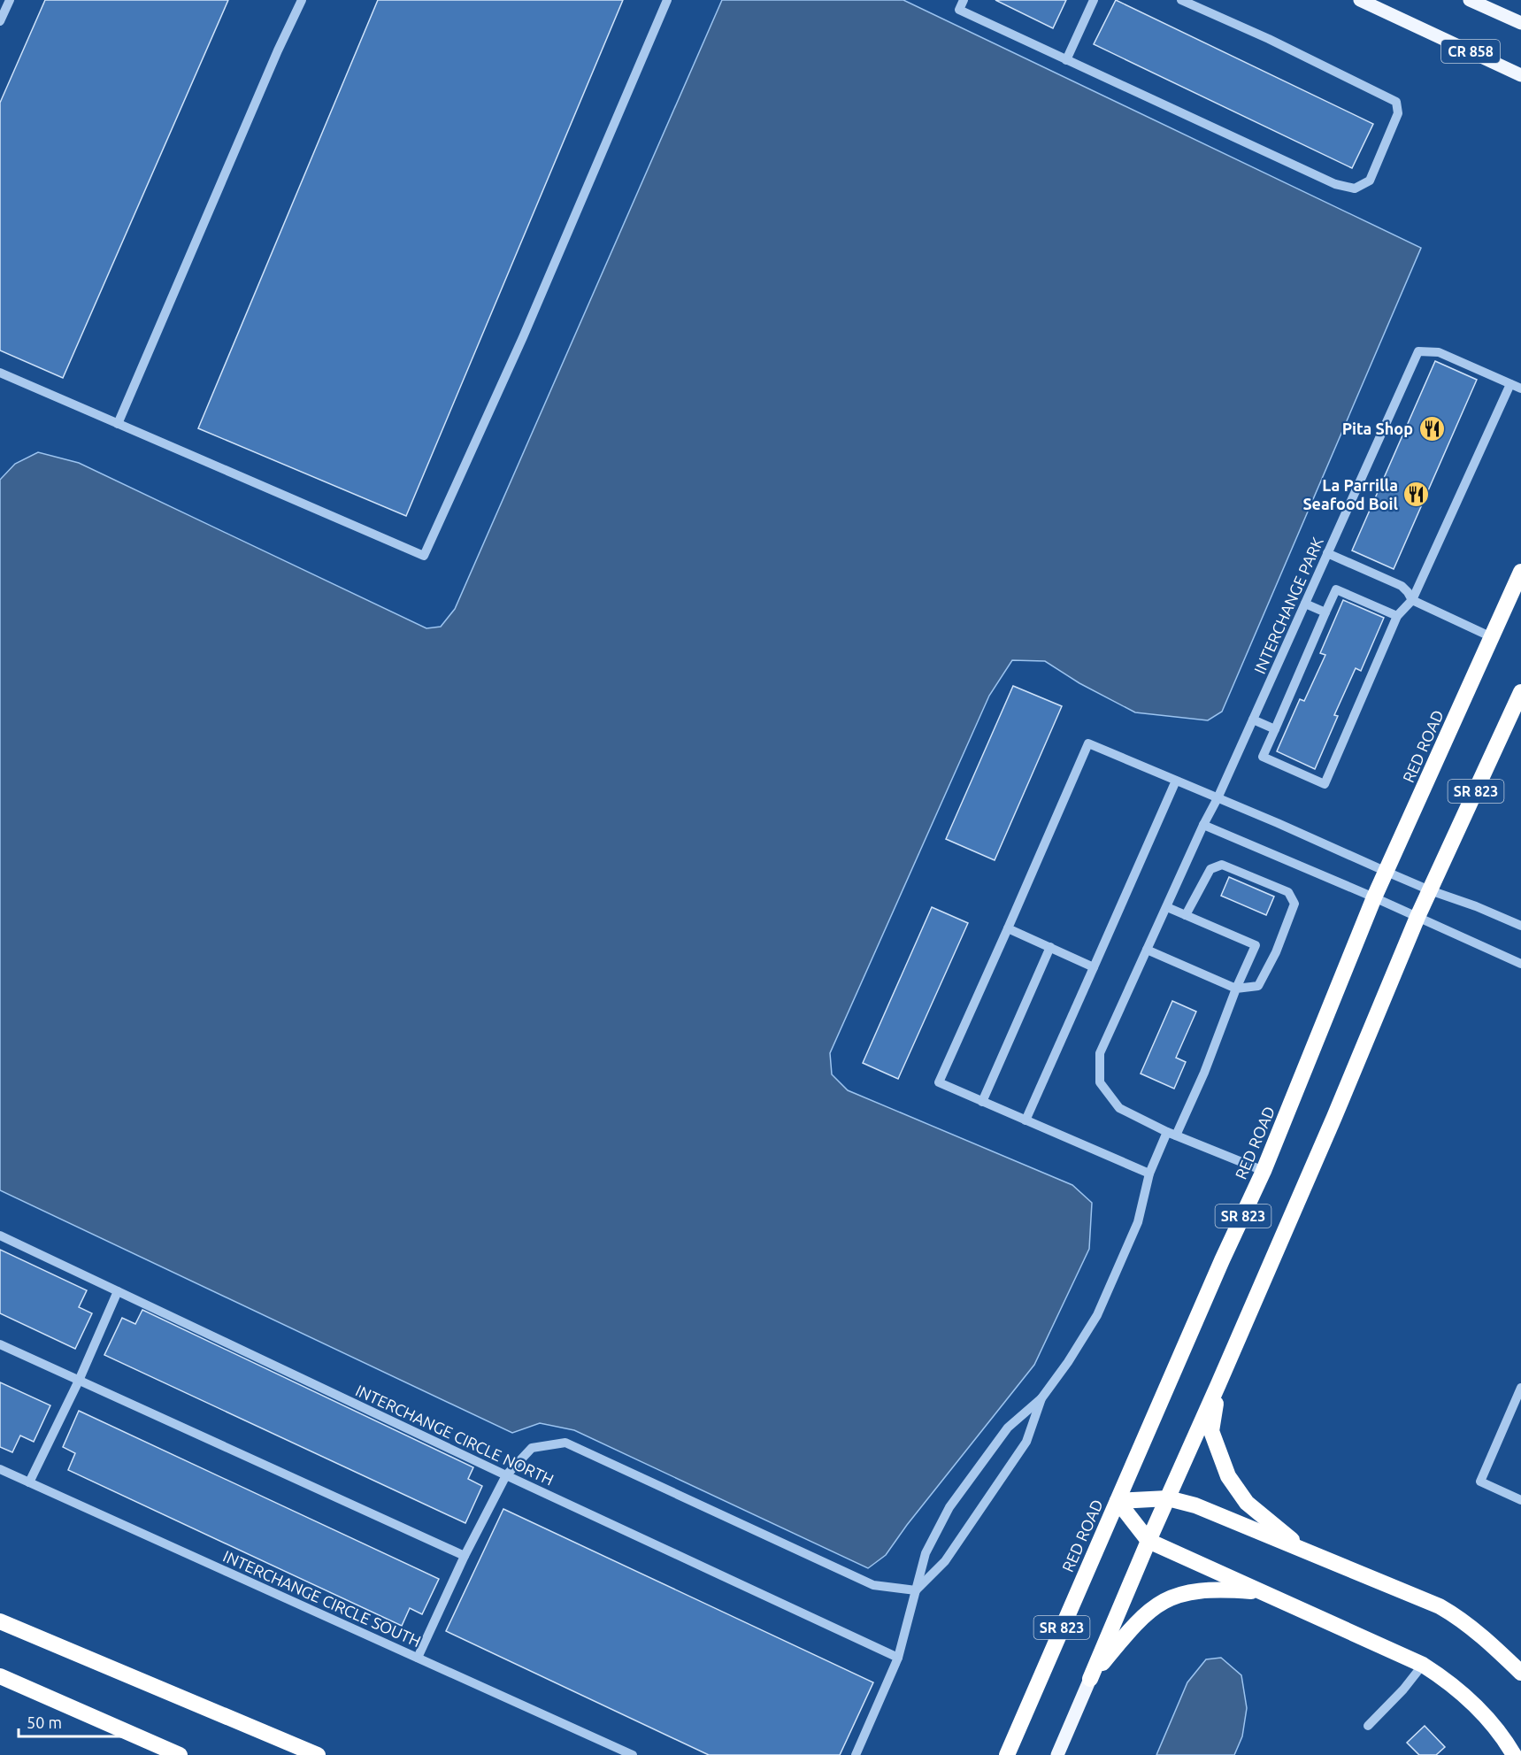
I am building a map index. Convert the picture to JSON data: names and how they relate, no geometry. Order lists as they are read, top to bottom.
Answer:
{
  "streets": {
    "highway": ["RED ROAD", "SR 823"],
    "main road": ["CR 858"],
    "street": ["INTERCHANGE PARK", "INTERCHANGE CIRCLE NORTH", "INTERCHANGE CIRCLE SOUTH"]
  },
  "crossings": [
    ["INTERCHANGE PARK", "RED ROAD"]
  ],
  "places": {
    "restaurant": ["Pita Shop", "La Parrilla Seafood Boil"]
  },
  "scale_bar": "50 m"
}
